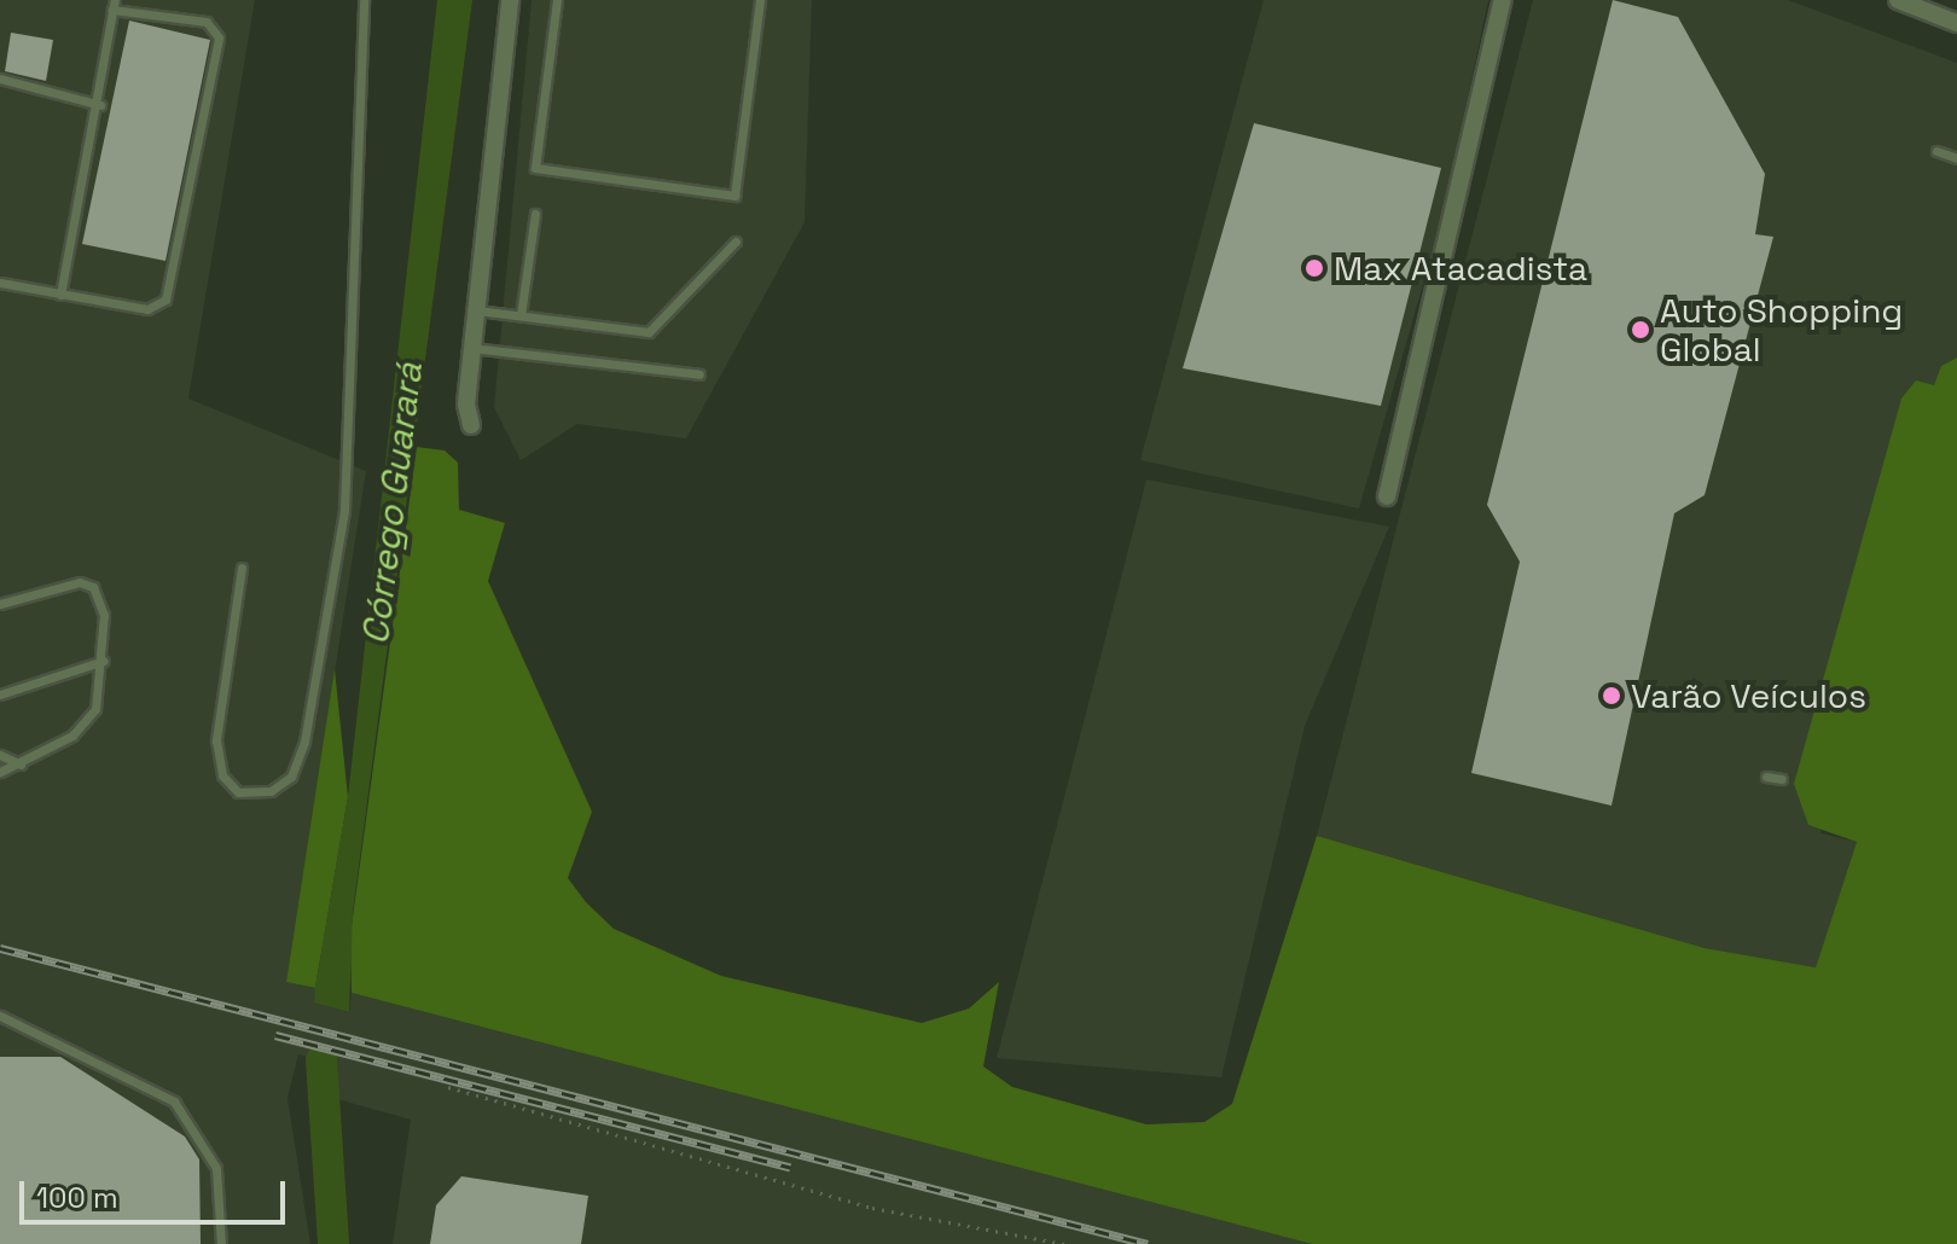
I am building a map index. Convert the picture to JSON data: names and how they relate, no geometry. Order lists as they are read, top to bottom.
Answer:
{
  "water": ["Córrego Guarará"],
  "places": ["Max Atacadista", "Auto Shopping Global", "Varão Veículos"],
  "scale_bar": "100 m"
}
